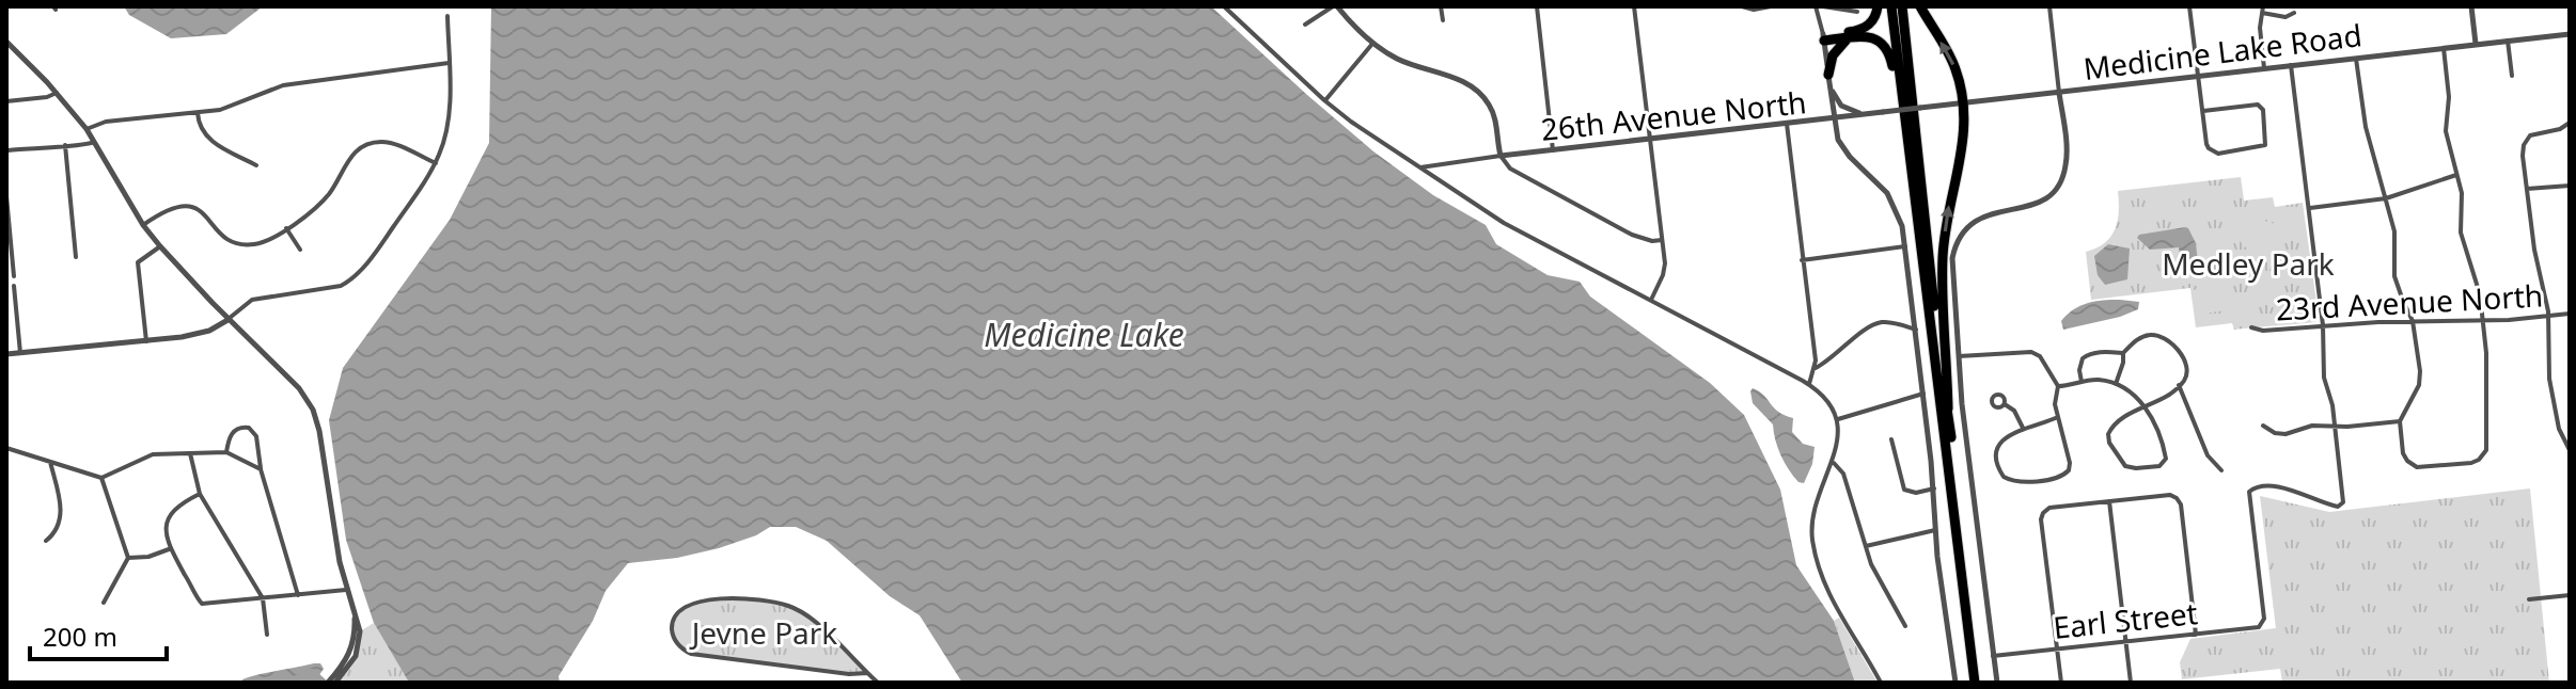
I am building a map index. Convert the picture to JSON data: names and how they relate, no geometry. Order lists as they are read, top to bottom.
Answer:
{
  "streets": {
    "street": [
      "Medicine Lake Road",
      "26th Avenue North",
      "23rd Avenue North",
      "Earl Street"
    ]
  },
  "crossings": [
    ["Medicine Lake Road", "26th Avenue North"]
  ],
  "water": ["Medicine Lake"],
  "parks": ["Medley Park", "Jevne Park"],
  "scale_bar": "200 m"
}
